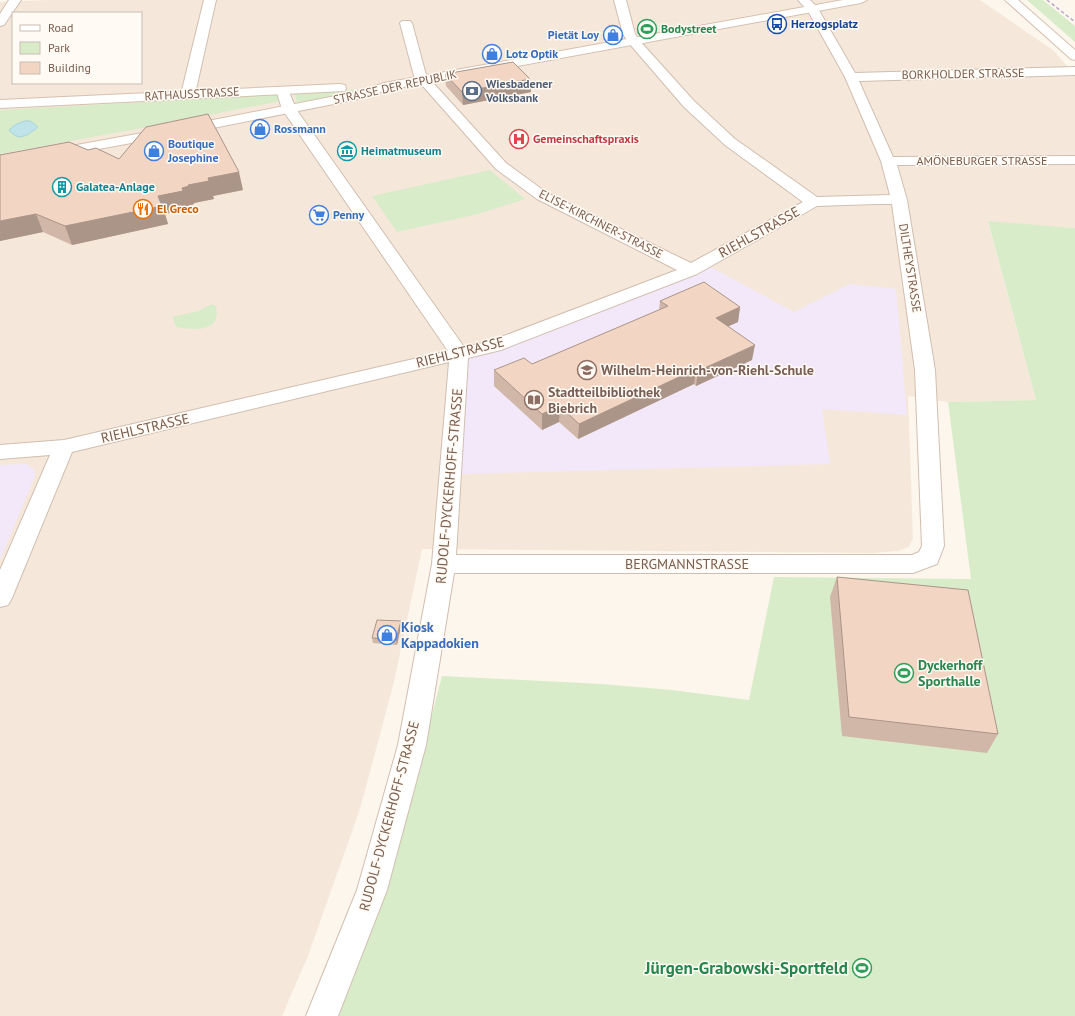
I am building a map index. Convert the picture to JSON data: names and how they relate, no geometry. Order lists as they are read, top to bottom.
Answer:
{
  "streets": {
    "street": [
      "BORKHOLDER STRASSE",
      "STRASSE DER REPUBLIK",
      "RATHAUSSTRASSE",
      "AMÖNEBURGER STRASSE",
      "ELISE-KIRCHNER-STRASSE",
      "RIEHLSTRASSE",
      "DILTHEYSTRASSE",
      "RUDOLF-DYCKERHOFF-STRASSE",
      "BERGMANNSTRASSE"
    ]
  },
  "crossings": [
    ["BORKHOLDER STRASSE", "DILTHEYSTRASSE"],
    ["STRASSE DER REPUBLIK", "RATHAUSSTRASSE"],
    ["STRASSE DER REPUBLIK", "ELISE-KIRCHNER-STRASSE"],
    ["STRASSE DER REPUBLIK", "DILTHEYSTRASSE"],
    ["AMÖNEBURGER STRASSE", "DILTHEYSTRASSE"],
    ["ELISE-KIRCHNER-STRASSE", "RIEHLSTRASSE"],
    ["RIEHLSTRASSE", "DILTHEYSTRASSE"],
    ["RIEHLSTRASSE", "RUDOLF-DYCKERHOFF-STRASSE"],
    ["DILTHEYSTRASSE", "BERGMANNSTRASSE"],
    ["RUDOLF-DYCKERHOFF-STRASSE", "BERGMANNSTRASSE"]
  ],
  "places": {
    "bus stop": ["Herzogsplatz"],
    "sports": ["Bodystreet", "Dyckerhoff Sporthalle", "Jürgen-Grabowski-Sportfeld"],
    "shop": [
      "Pietät Loy",
      "Lotz Optik",
      "Rossmann",
      "Boutique Josephine",
      "Kiosk Kappadokien"
    ],
    "bank": ["Wiesbadener Volksbank"],
    "hospital": ["Gemeinschaftspraxis"],
    "museum": ["Heimatmuseum"],
    "building": ["Galatea-Anlage"],
    "restaurant": ["El Greco"],
    "supermarket": ["Penny"],
    "school or university": ["Wilhelm-Heinrich-von-Riehl-Schule"],
    "library": ["Stadtteilbibliothek Biebrich"]
  },
  "legend": ["Road", "Park", "Building"]
}
